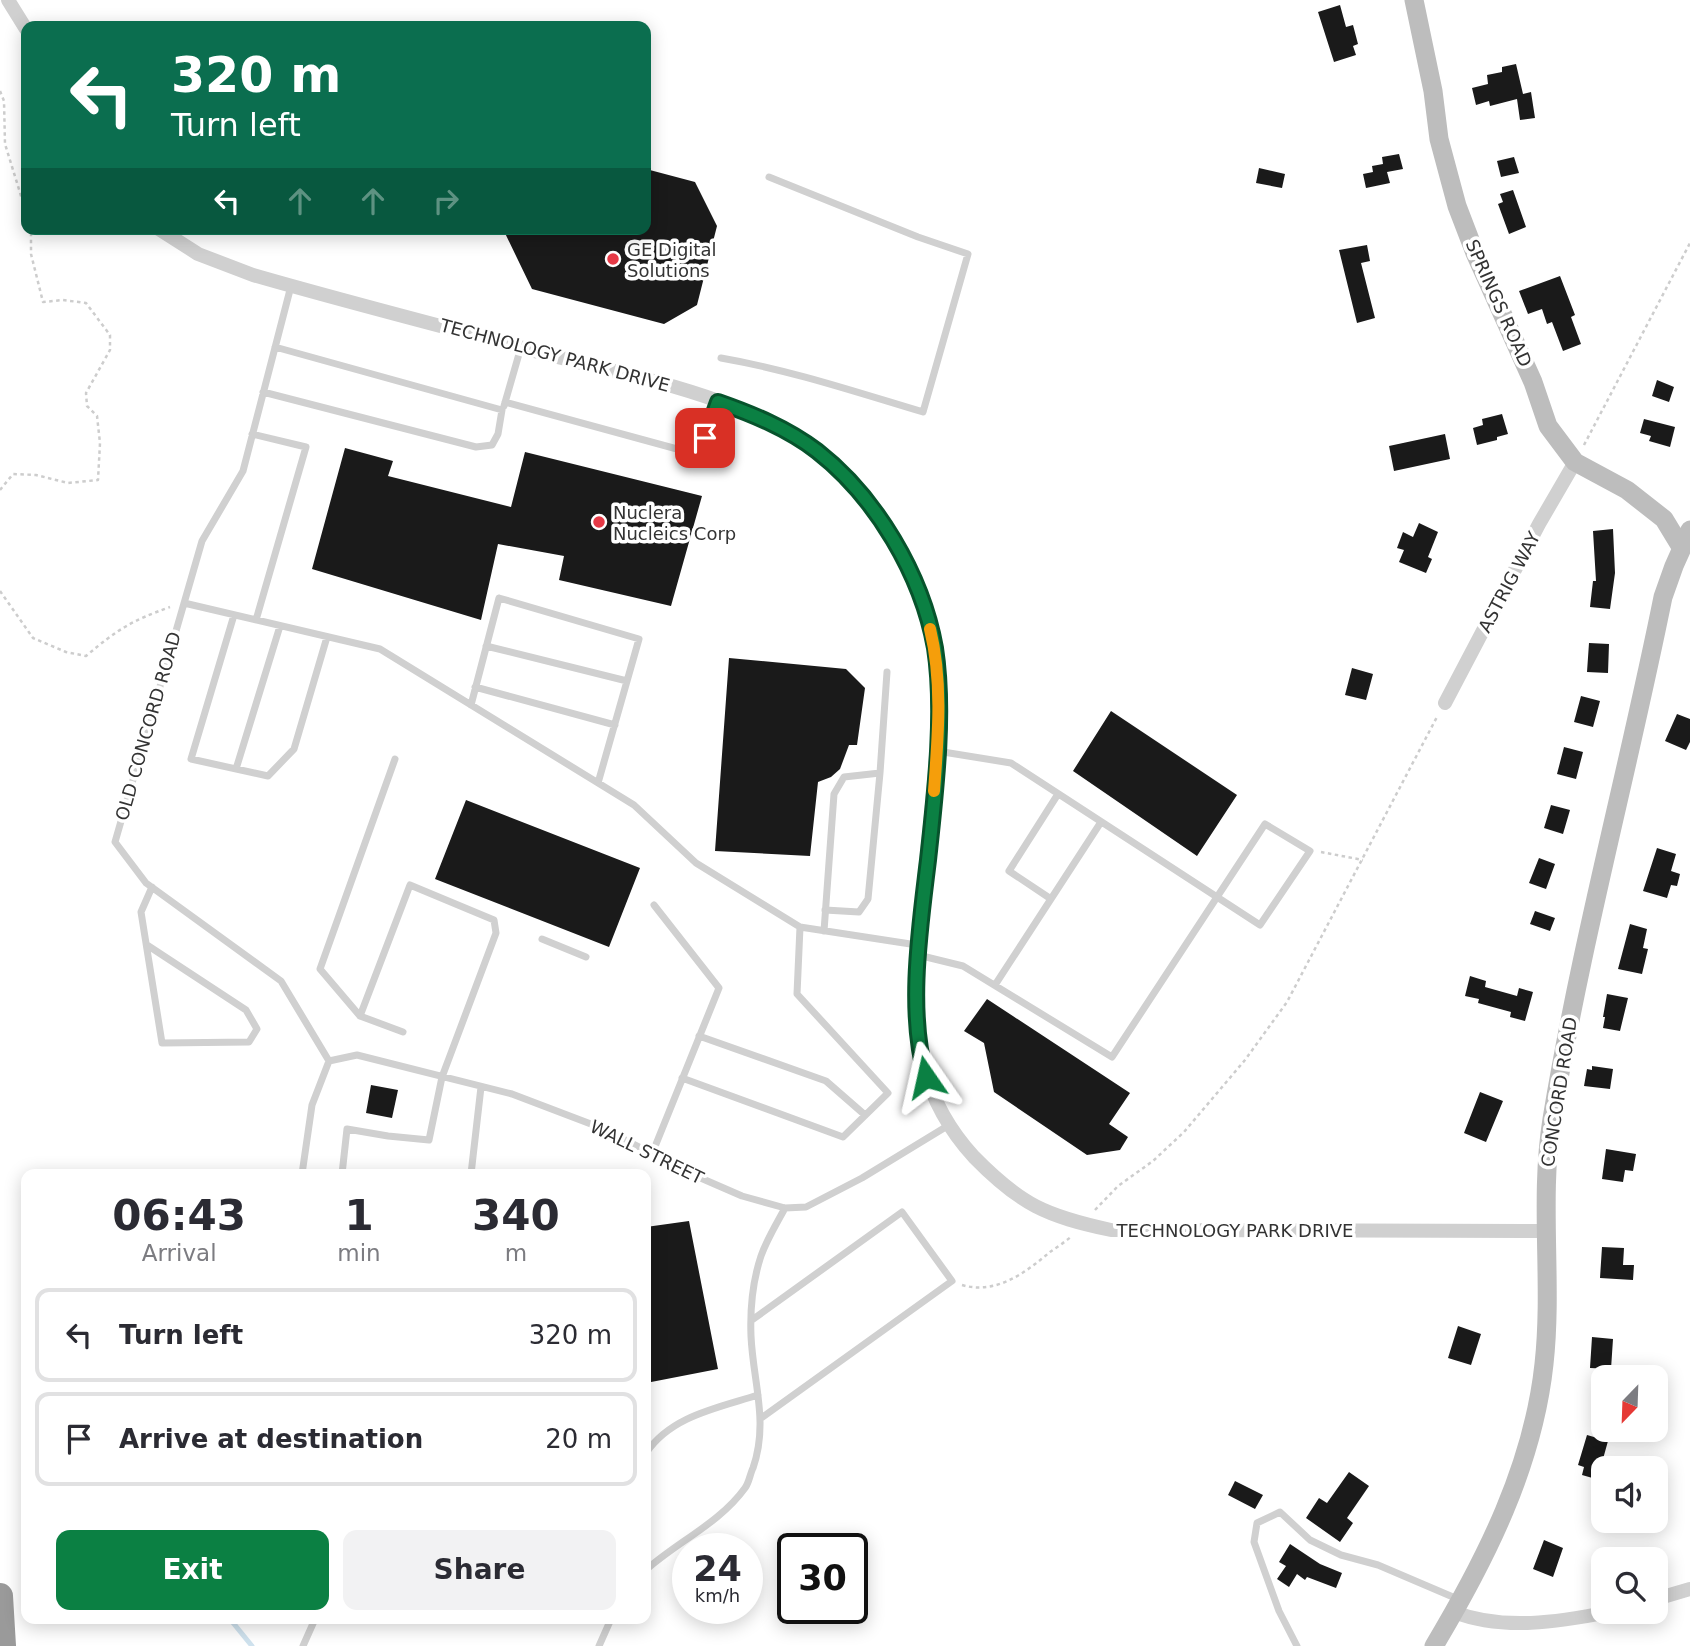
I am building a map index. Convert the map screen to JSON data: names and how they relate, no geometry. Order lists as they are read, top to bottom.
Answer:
{
  "streets": {
    "main road": ["SPRINGS ROAD", "CONCORD ROAD"],
    "street": ["TECHNOLOGY PARK DRIVE", "ASTRIG WAY"],
    "lane": ["OLD CONCORD ROAD", "WALL STREET"]
  },
  "crossings": [
    ["SPRINGS ROAD", "ASTRIG WAY"],
    ["SPRINGS ROAD", "CONCORD ROAD"],
    ["TECHNOLOGY PARK DRIVE", "OLD CONCORD ROAD"],
    ["TECHNOLOGY PARK DRIVE", "CONCORD ROAD"],
    ["TECHNOLOGY PARK DRIVE", "WALL STREET"],
    ["OLD CONCORD ROAD", "WALL STREET"]
  ],
  "places": ["GE Digital Solutions", "Nuclera Nucleics Corp"],
  "north": "bottom left",
  "page": {
    "turn": ["320 m", "Turn left"],
    "eta": [
      "06:43",
      "Arrival",
      "1",
      "min",
      "340",
      "m"
    ],
    "list": [
      {
        "name": "Turn left",
        "value": "320 m"
      },
      {
        "name": "Arrive at destination",
        "value": "20 m"
      }
    ],
    "buttons": ["Exit", "Share"],
    "speed": "24 km/h",
    "limit": "30"
  }
}
